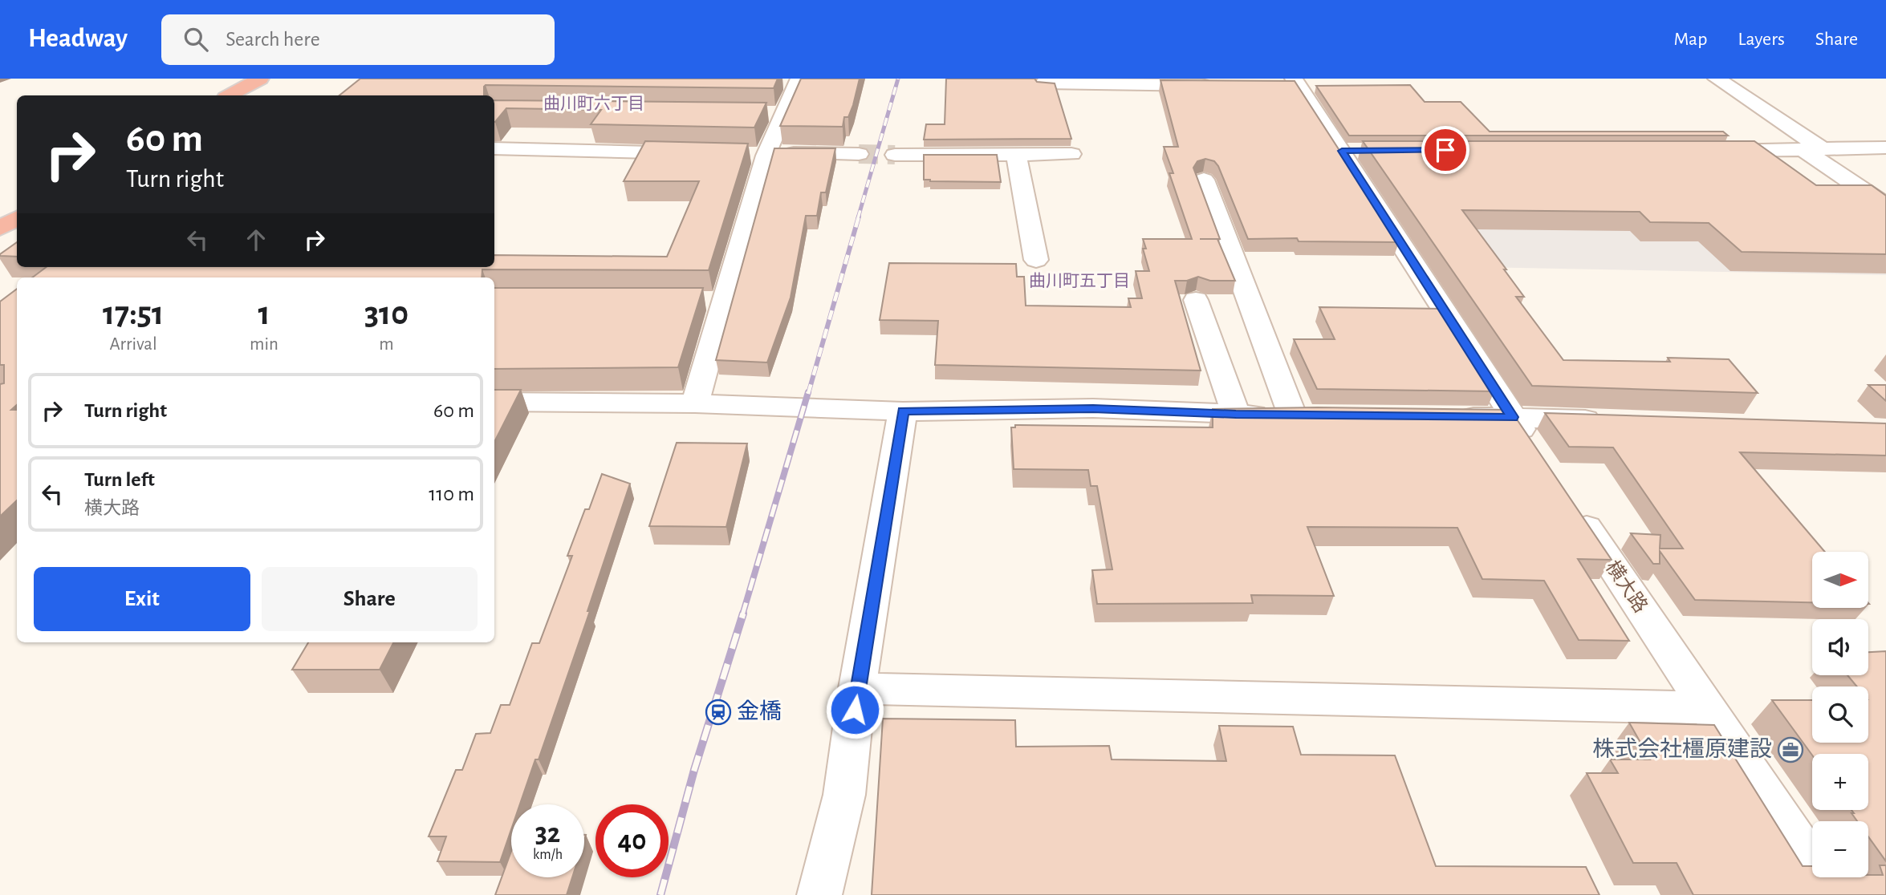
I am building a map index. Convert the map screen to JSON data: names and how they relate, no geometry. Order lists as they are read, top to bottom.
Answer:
{
  "streets": {
    "street": ["横大路"]
  },
  "districts": ["曲川町六丁目", "曲川町五丁目"],
  "places": {
    "station": ["金橋"],
    "office": ["株式会社橿原建設"]
  },
  "north": "right",
  "page": {
    "header": "Headway",
    "search": "Search here",
    "nav": ["Map", "Layers", "Share"],
    "turn": ["60 m", "Turn right"],
    "eta": [
      "17:51",
      "Arrival",
      "1",
      "min",
      "310",
      "m"
    ],
    "list": [
      {
        "name": "Turn right",
        "value": "60 m"
      },
      {
        "name": "Turn left",
        "note": "横大路",
        "value": "110 m"
      }
    ],
    "map_buttons": ["+", "−"],
    "buttons": ["Exit", "Share"],
    "speed": "32 km/h",
    "limit": "40"
  }
}
